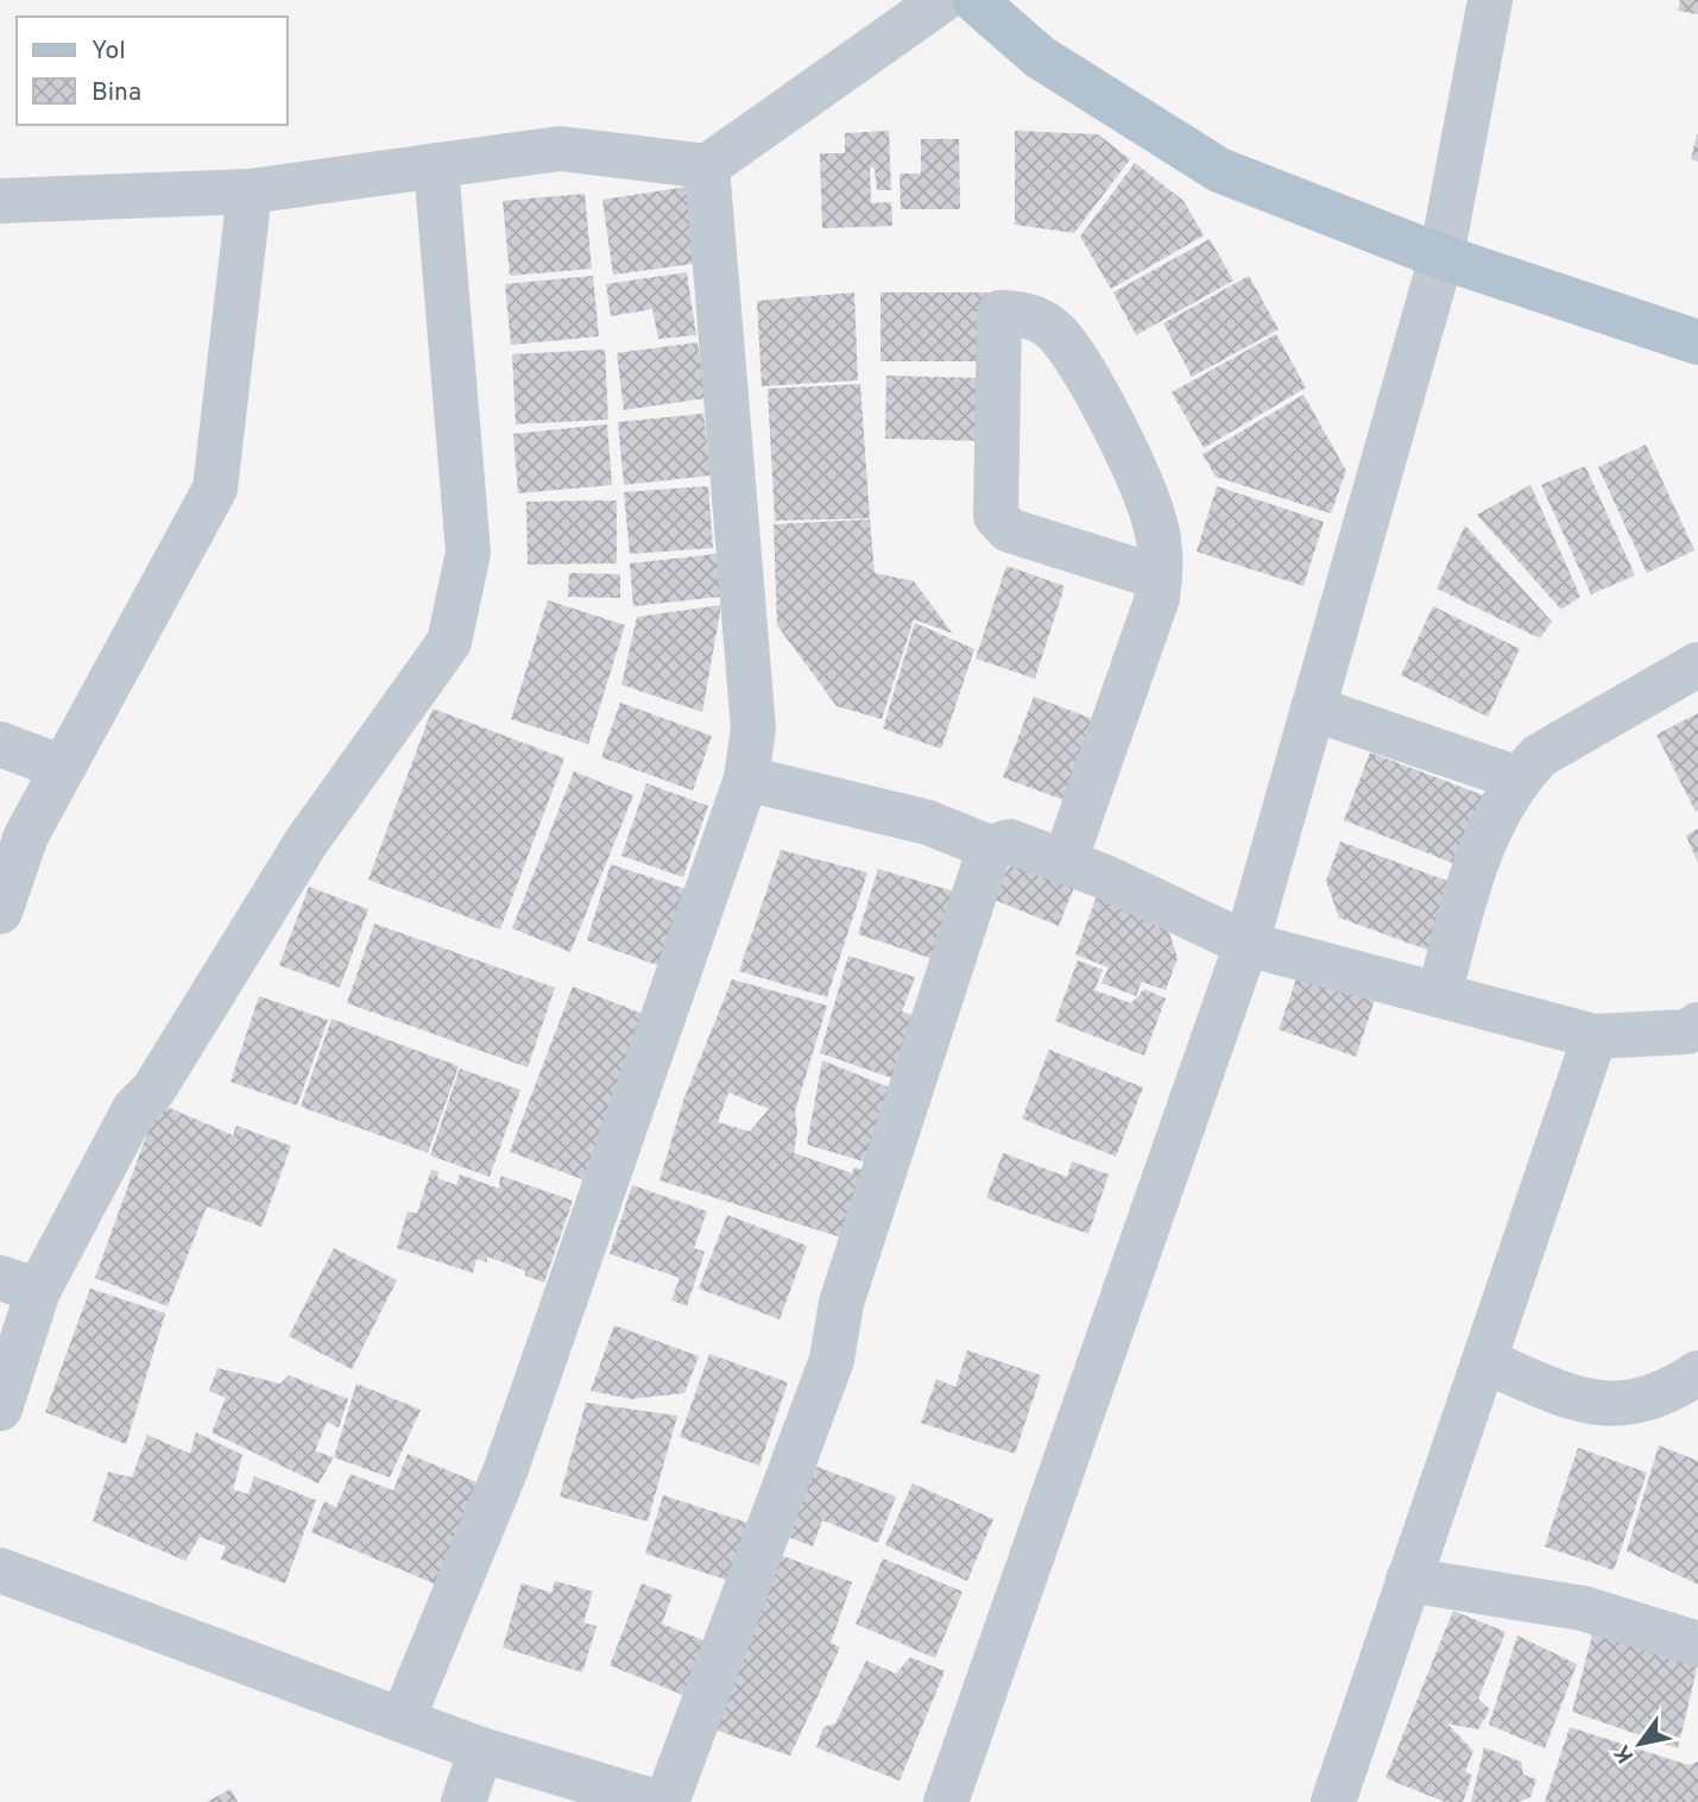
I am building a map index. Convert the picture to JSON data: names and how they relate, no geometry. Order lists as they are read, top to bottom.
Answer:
{
  "legend": ["Yol", "Bina"],
  "north": "bottom left"
}
